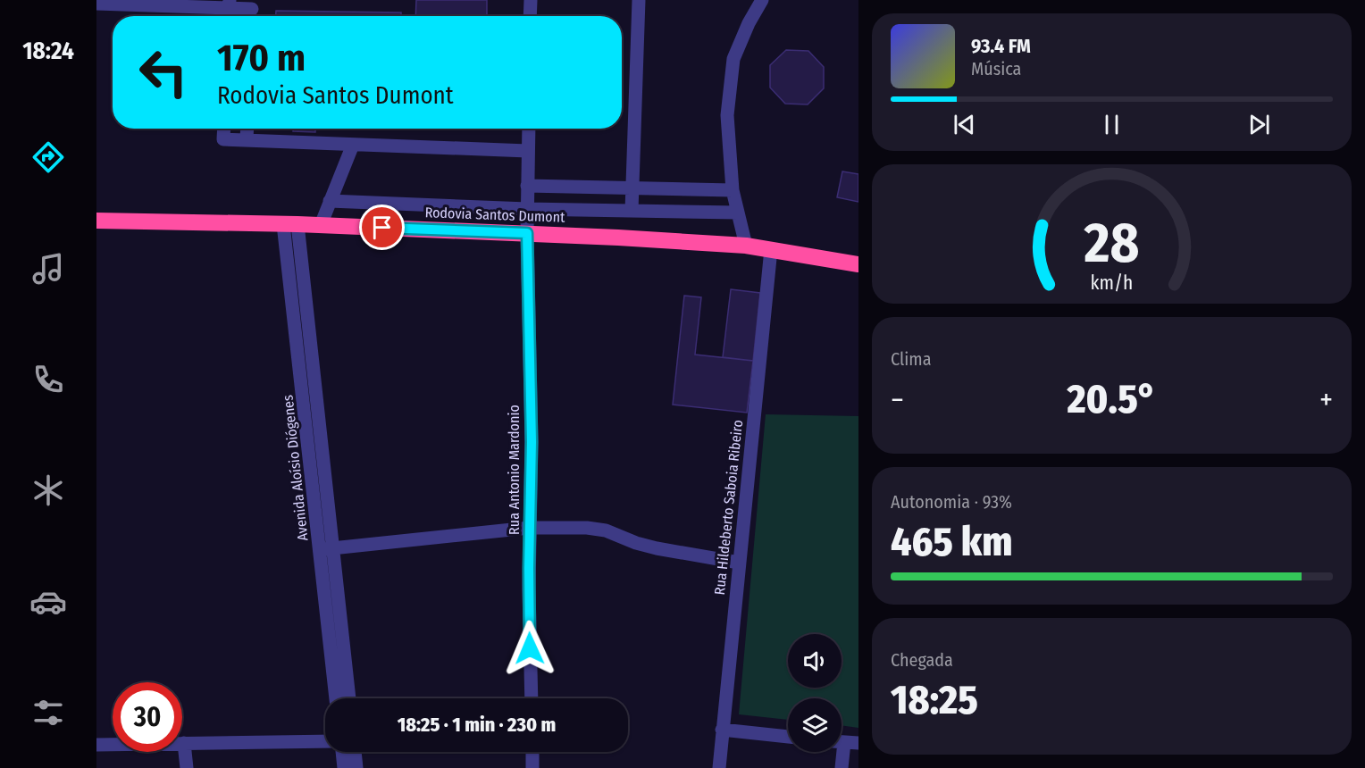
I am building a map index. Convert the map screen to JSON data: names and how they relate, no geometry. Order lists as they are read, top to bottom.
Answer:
{
  "streets": {
    "highway": ["Rodovia Santos Dumont"],
    "street": ["Avenida Aloísio Diógenes", "Rua Antonio Mardonio", "Rua Hildeberto Saboia Ribeiro"]
  },
  "crossings": [
    ["Rodovia Santos Dumont", "Avenida Aloísio Diógenes"],
    ["Rodovia Santos Dumont", "Rua Antonio Mardonio"],
    ["Rodovia Santos Dumont", "Rua Hildeberto Saboia Ribeiro"]
  ],
  "page": {
    "tabs": "18:24",
    "turn": ["170 m", "Rodovia Santos Dumont"],
    "song": ["93.4 FM", "Música"],
    "tile": [
      "Clima",
      ["Autonomia · 93%", "465 km"],
      ["Chegada", "18:25"]
    ],
    "heat": ["−", "20.5°", "+"],
    "limit": "30",
    "trip": "18:25 · 1 min · 230 m",
    "gauge": ["28", "km/h"]
  }
}
